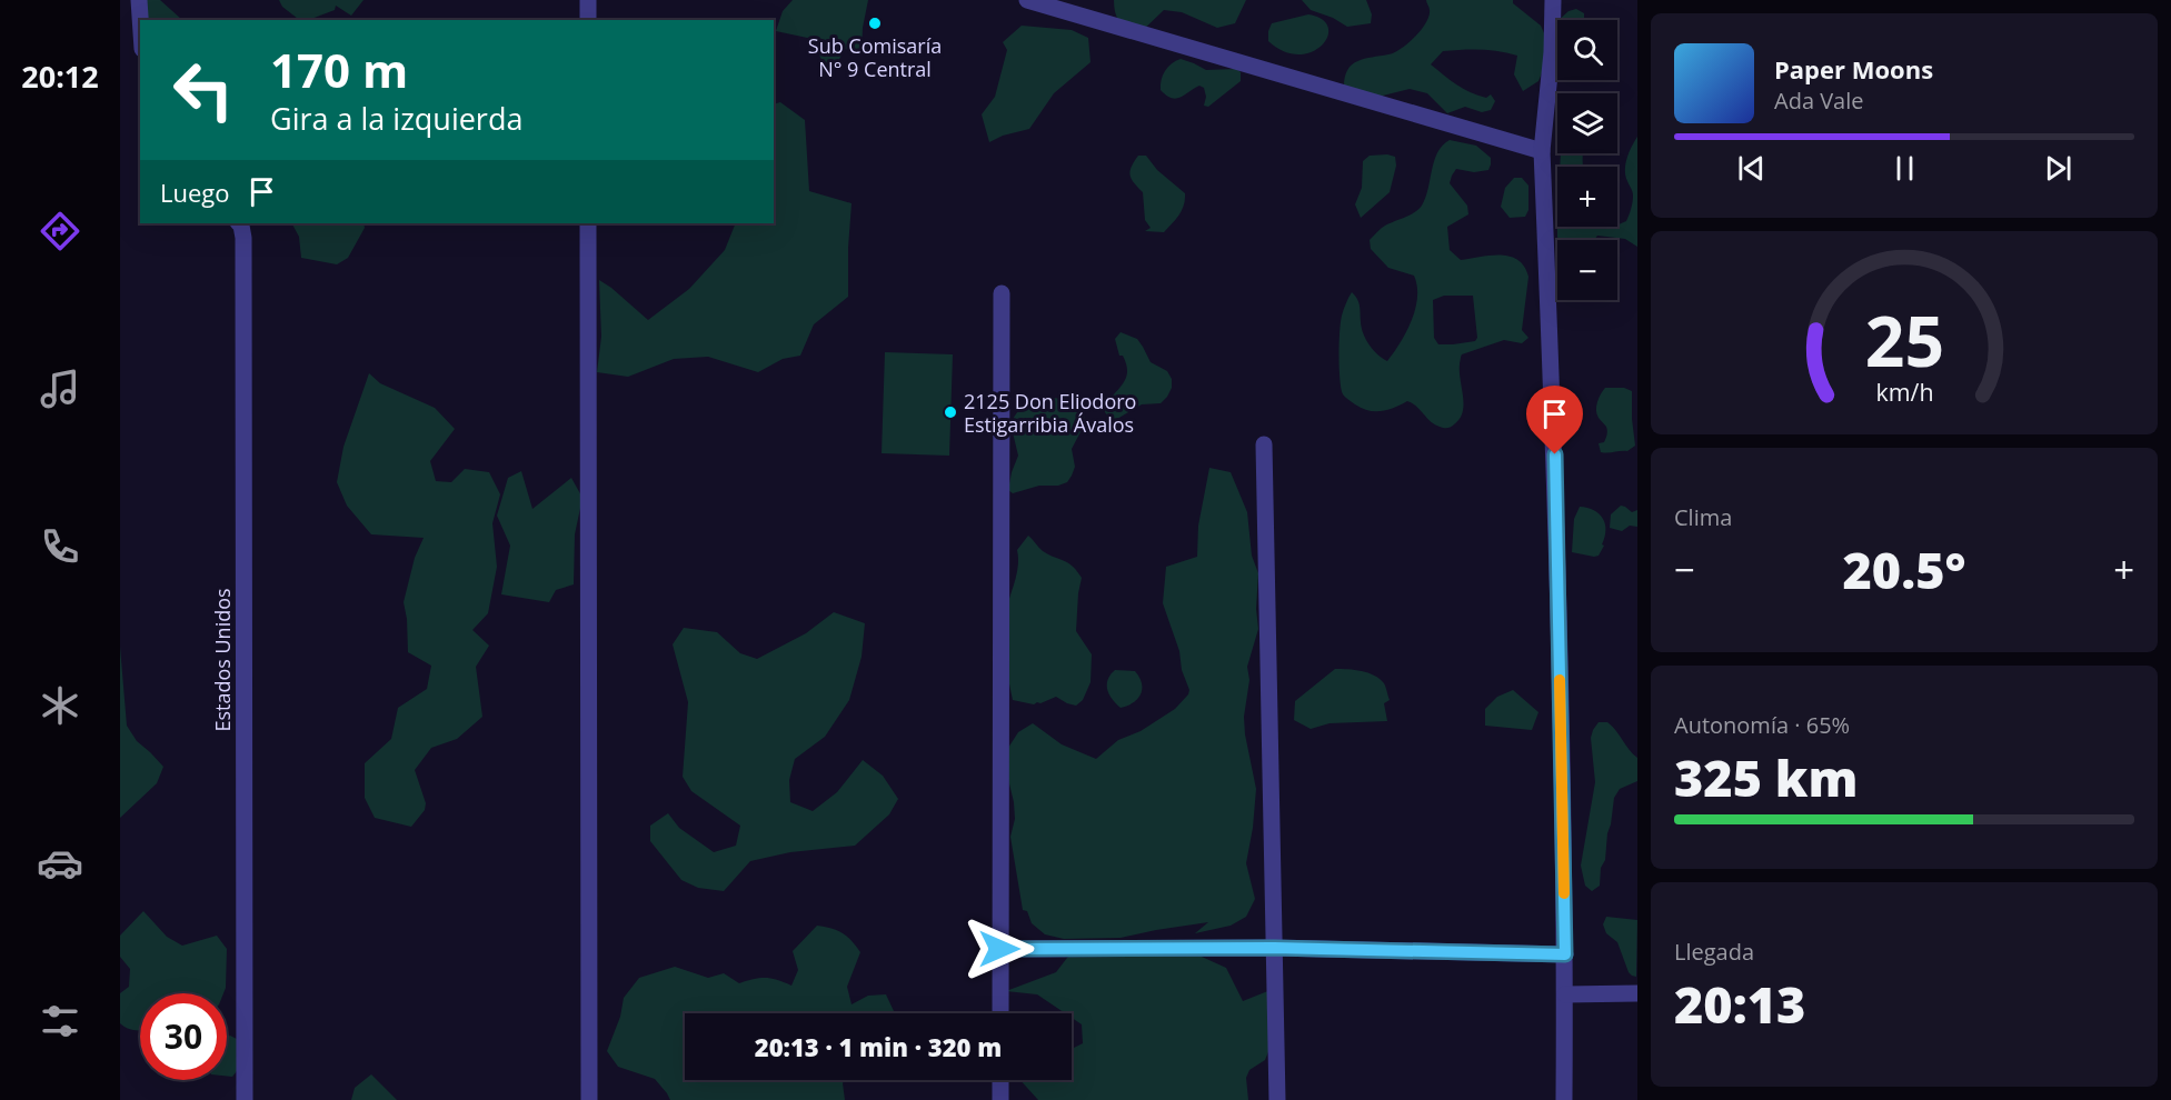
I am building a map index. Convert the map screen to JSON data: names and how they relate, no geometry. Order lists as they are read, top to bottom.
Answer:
{
  "streets": {
    "street": ["Estados Unidos"]
  },
  "places": ["Sub Comisaría N° 9 Central", "2125 Don Eliodoro Estigarribia Ávalos"],
  "page": {
    "tabs": "20:12",
    "map_buttons": ["+", "−"],
    "turn": ["170 m", "Gira a la izquierda"],
    "song": ["Paper Moons", "Ada Vale"],
    "then": "Luego",
    "tile": [
      "Clima",
      ["Autonomía · 65%", "325 km"],
      ["Llegada", "20:13"]
    ],
    "heat": ["−", "20.5°", "+"],
    "limit": "30",
    "trip": "20:13 · 1 min · 320 m",
    "gauge": ["25", "km/h"]
  }
}
